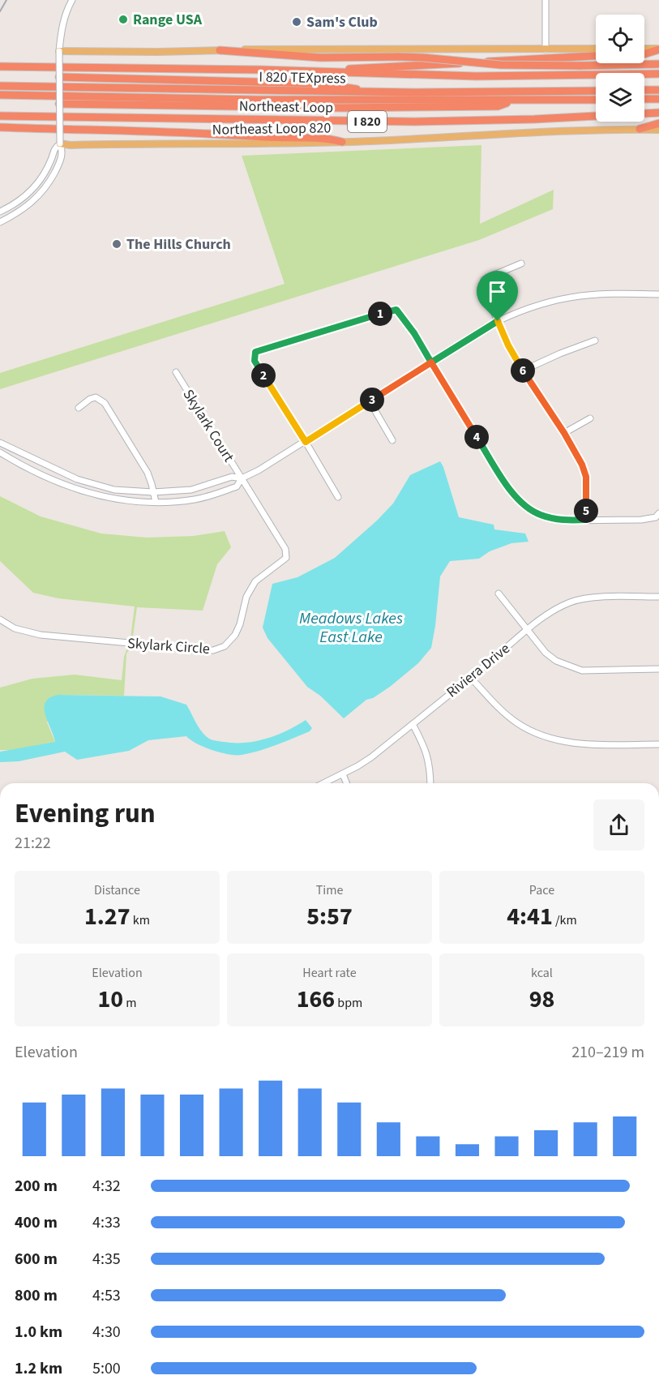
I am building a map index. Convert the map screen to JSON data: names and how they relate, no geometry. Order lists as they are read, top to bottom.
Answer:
{
  "streets": {
    "highway": ["I 820 TEXpress", "Northeast Loop", "I 820"],
    "main road": ["Northeast Loop 820"],
    "street": ["Skylark Court", "Skylark Circle", "Riviera Drive"]
  },
  "crossings": [
    ["Skylark Court", "Skylark Circle"]
  ],
  "water": ["Meadows Lakes East Lake"],
  "places": ["Range USA", "Sam's Club", "The Hills Church"],
  "page": {
    "pins": [
      "1",
      "6",
      "2",
      "3",
      "4",
      "5"
    ],
    "heading": ["Evening run", "21:22"],
    "stats": [
      ["Distance", "1.27 km"],
      ["Time", "5:57"],
      ["Pace", "4:41 /km"],
      ["Elevation", "10 m"],
      ["Heart rate", "166 bpm"],
      ["kcal", "98"]
    ],
    "chart": ["Elevation", "210–219 m"],
    "list": [
      {
        "name": "200 m",
        "note": "4:32"
      },
      {
        "name": "400 m",
        "note": "4:33"
      },
      {
        "name": "600 m",
        "note": "4:35"
      },
      {
        "name": "800 m",
        "note": "4:53"
      },
      {
        "name": "1.0 km",
        "note": "4:30"
      },
      {
        "name": "1.2 km",
        "note": "5:00"
      }
    ]
  }
}
